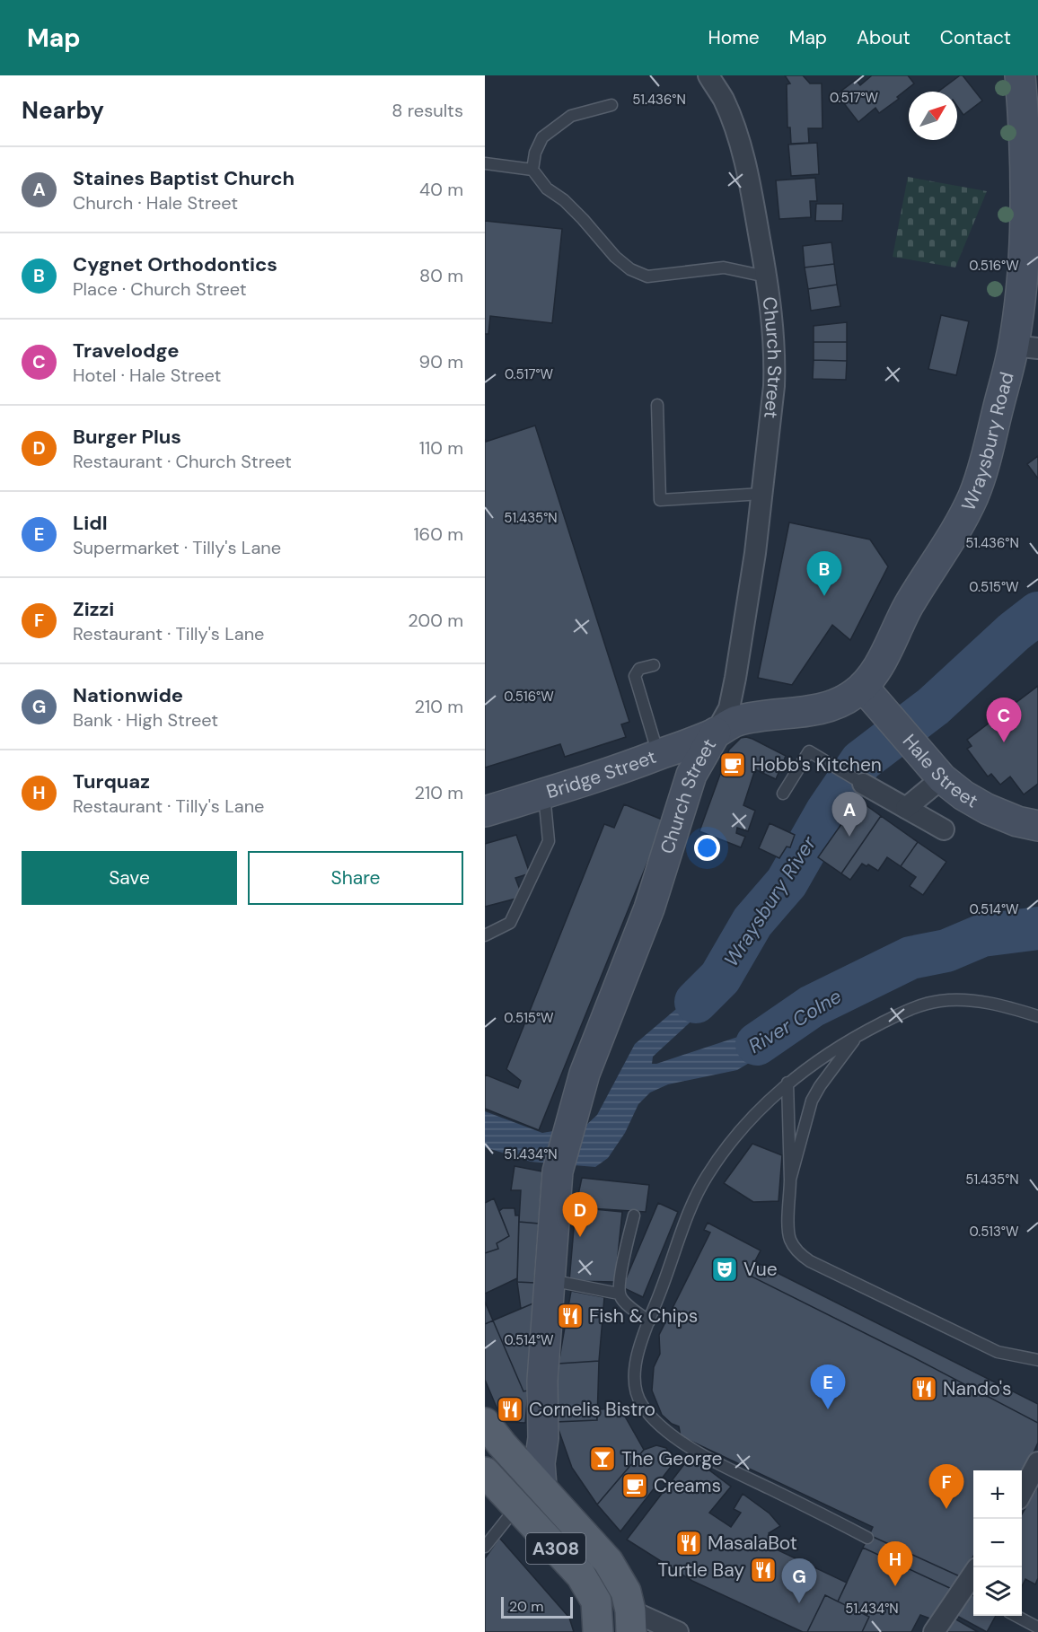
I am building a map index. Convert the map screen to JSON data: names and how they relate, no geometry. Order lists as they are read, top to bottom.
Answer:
{
  "streets": {
    "main road": [
      "Church Street",
      "Wraysbury Road",
      "Hale Street",
      "Bridge Street",
      "A308"
    ]
  },
  "crossings": [
    ["Church Street", "Wraysbury Road"],
    ["Church Street", "Bridge Street"],
    ["Church Street", "A308"],
    ["Wraysbury Road", "Hale Street"],
    ["Wraysbury Road", "Bridge Street"]
  ],
  "water": ["Wraysbury River", "River Colne"],
  "places": {
    "cafe": ["Hobb's Kitchen", "Creams"],
    "theatre": ["Vue"],
    "restaurant": [
      "Fish & Chips",
      "Nando's",
      "Cornelis Bistro",
      "MasalaBot",
      "Turtle Bay"
    ],
    "bar": ["The George"]
  },
  "scale_bar": "20 m",
  "north": "top right",
  "page": {
    "header": "Map",
    "nav": [
      "Home",
      "Map",
      "About",
      "Contact"
    ],
    "heading": ["Nearby", "8 results"],
    "list": [
      {
        "mark": "A",
        "name": "Staines Baptist Church",
        "note": "Church · Hale Street",
        "value": "40 m"
      },
      {
        "mark": "B",
        "name": "Cygnet Orthodontics",
        "note": "Place · Church Street",
        "value": "80 m"
      },
      {
        "mark": "C",
        "name": "Travelodge",
        "note": "Hotel · Hale Street",
        "value": "90 m"
      },
      {
        "mark": "D",
        "name": "Burger Plus",
        "note": "Restaurant · Church Street",
        "value": "110 m"
      },
      {
        "mark": "E",
        "name": "Lidl",
        "note": "Supermarket · Tilly's Lane",
        "value": "160 m"
      },
      {
        "mark": "F",
        "name": "Zizzi",
        "note": "Restaurant · Tilly's Lane",
        "value": "200 m"
      },
      {
        "mark": "G",
        "name": "Nationwide",
        "note": "Bank · High Street",
        "value": "210 m"
      },
      {
        "mark": "H",
        "name": "Turquaz",
        "note": "Restaurant · Tilly's Lane",
        "value": "210 m"
      }
    ],
    "pins": [
      "B",
      "C",
      "A",
      "D",
      "E",
      "F",
      "H",
      "G"
    ],
    "buttons": ["Save", "Share"],
    "map_buttons": ["+", "−"],
    "scale": "20 m"
  },
  "coordinates": [
    "0.517°W",
    "51.436°N",
    "0.516°W",
    "51.435°N",
    "0.515°W",
    "0.514°W",
    "51.434°N",
    "0.513°W"
  ]
}
